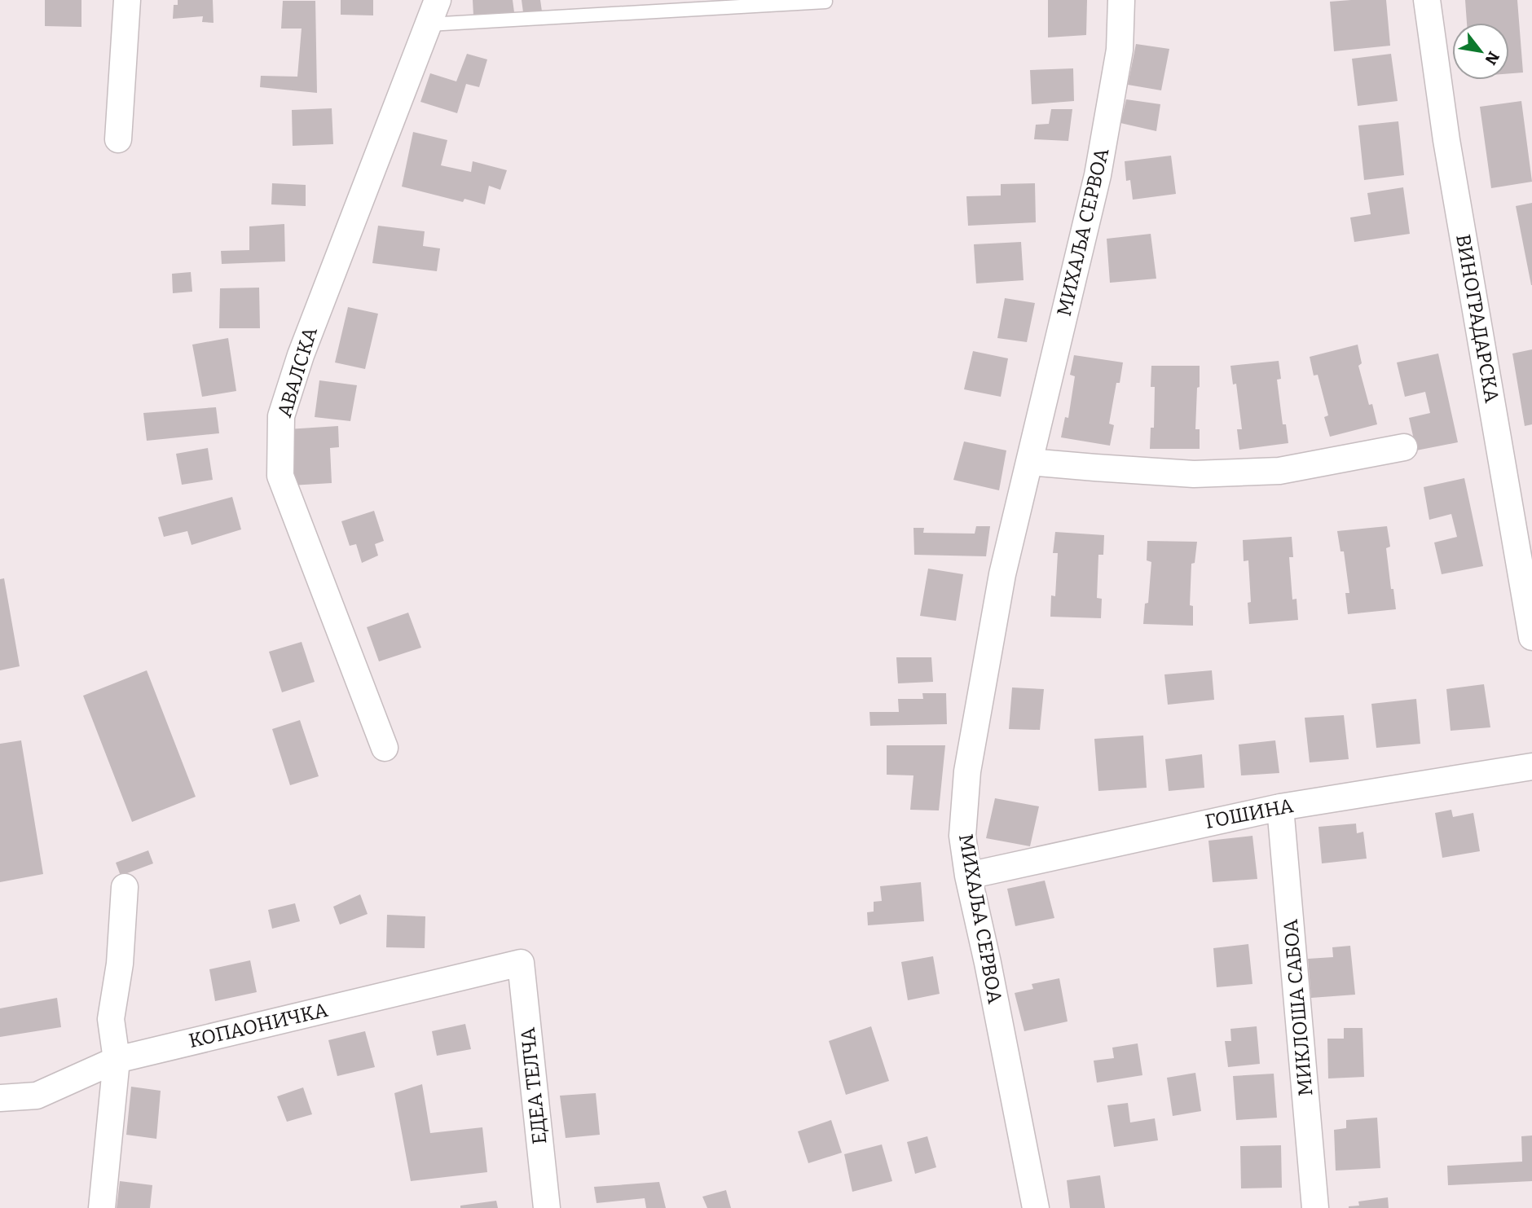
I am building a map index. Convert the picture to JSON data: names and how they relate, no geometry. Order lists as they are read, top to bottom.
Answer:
{
  "streets": {
    "street": [
      "МИХАЉА СЕРВОА",
      "ВИНОГРАДАРСКА",
      "АВАЛСКА",
      "ГОШИНА",
      "МИКЛОША САБОА",
      "КОПАОНИЧКА",
      "ЕДЕА ТЕЛЧА"
    ]
  },
  "crossings": [
    ["МИХАЉА СЕРВОА", "ГОШИНА"],
    ["ГОШИНА", "МИКЛОША САБОА"],
    ["КОПАОНИЧКА", "ЕДЕА ТЕЛЧА"]
  ],
  "north": "bottom right"
}
